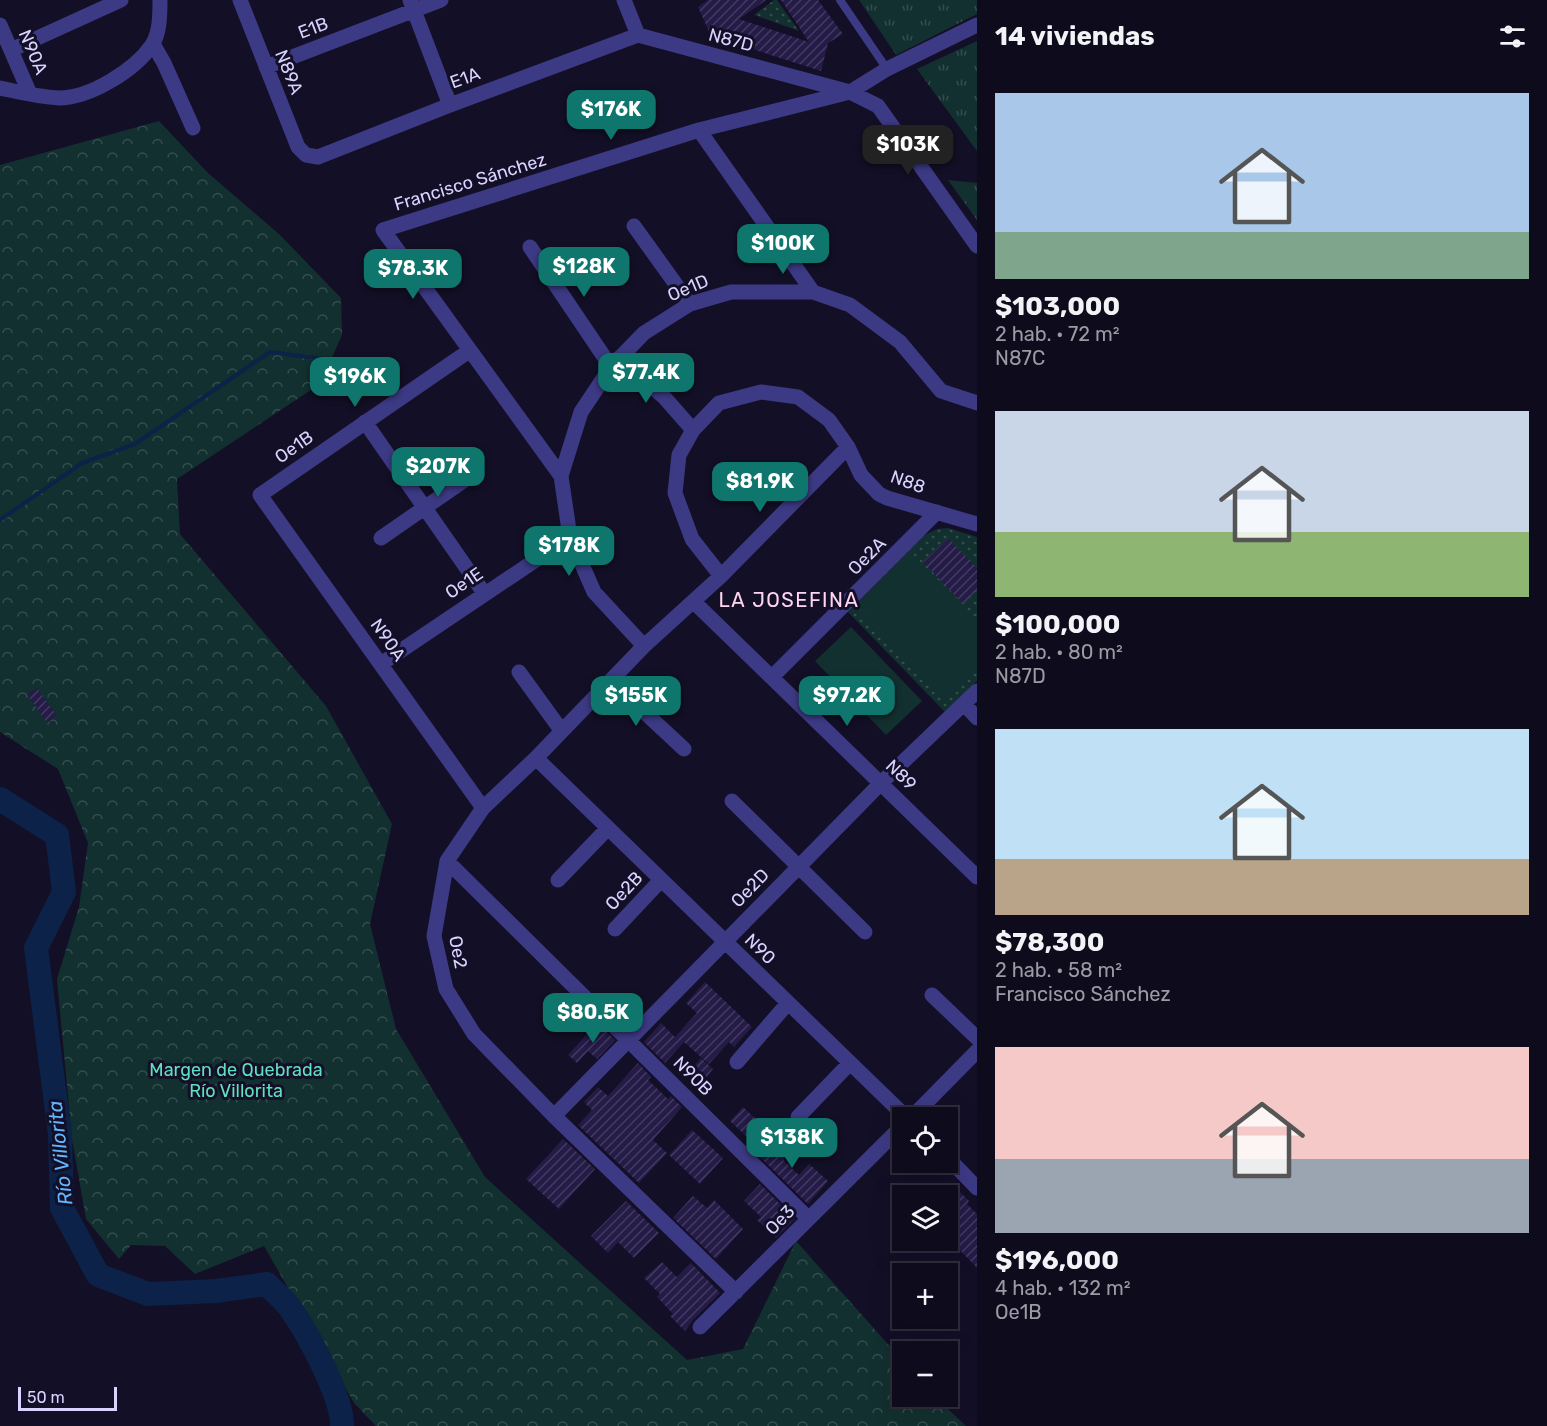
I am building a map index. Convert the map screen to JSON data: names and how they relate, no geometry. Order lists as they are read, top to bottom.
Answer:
{
  "streets": {
    "street": [
      "E1B",
      "N87D",
      "N90A",
      "N89A",
      "E1A",
      "Francisco Sánchez",
      "Oe1D",
      "Oe1B",
      "N88",
      "Oe2A",
      "Oe1E",
      "N89",
      "Oe2D",
      "Oe2B",
      "N90",
      "Oe2",
      "N90B",
      "Oe3"
    ]
  },
  "crossings": [
    ["E1B", "N89A"],
    ["N87D", "E1A"],
    ["N87D", "Francisco Sánchez"],
    ["N90A", "Oe1B"],
    ["N90A", "Oe1E"],
    ["N90A", "Oe2"],
    ["N89A", "E1A"],
    ["Francisco Sánchez", "Oe1B"],
    ["N88", "Oe2A"],
    ["N88", "Oe2"],
    ["Oe2A", "N89"],
    ["N89", "Oe2D"],
    ["N89", "Oe2"],
    ["Oe2D", "N90"],
    ["Oe2D", "Oe2"],
    ["Oe2D", "N90B"],
    ["Oe2B", "N90"],
    ["N90", "Oe2"],
    ["Oe2", "N90B"],
    ["Oe2", "Oe3"],
    ["N90B", "Oe3"]
  ],
  "districts": ["LA JOSEFINA"],
  "water": ["Río Villorita"],
  "parks": ["Margen de Quebrada Río Villorita"],
  "scale_bar": "50 m",
  "page": {
    "heading": "14 viviendas",
    "list": [
      {
        "name": "$103,000",
        "note": "2 hab. · 72 m² · N87C"
      },
      {
        "name": "$100,000",
        "note": "2 hab. · 80 m² · N87D"
      },
      {
        "name": "$78,300",
        "note": "2 hab. · 58 m² · Francisco Sánchez"
      },
      {
        "name": "$196,000",
        "note": "4 hab. · 132 m² · Oe1B"
      }
    ],
    "price": [
      "$176K",
      "$103K",
      "$100K",
      "$128K",
      "$78.3K",
      "$77.4K",
      "$196K",
      "$207K",
      "$81.9K",
      "$178K",
      "$155K",
      "$97.2K",
      "$80.5K",
      "$138K"
    ],
    "map_buttons": ["+", "−"],
    "scale": "50 m"
  }
}
